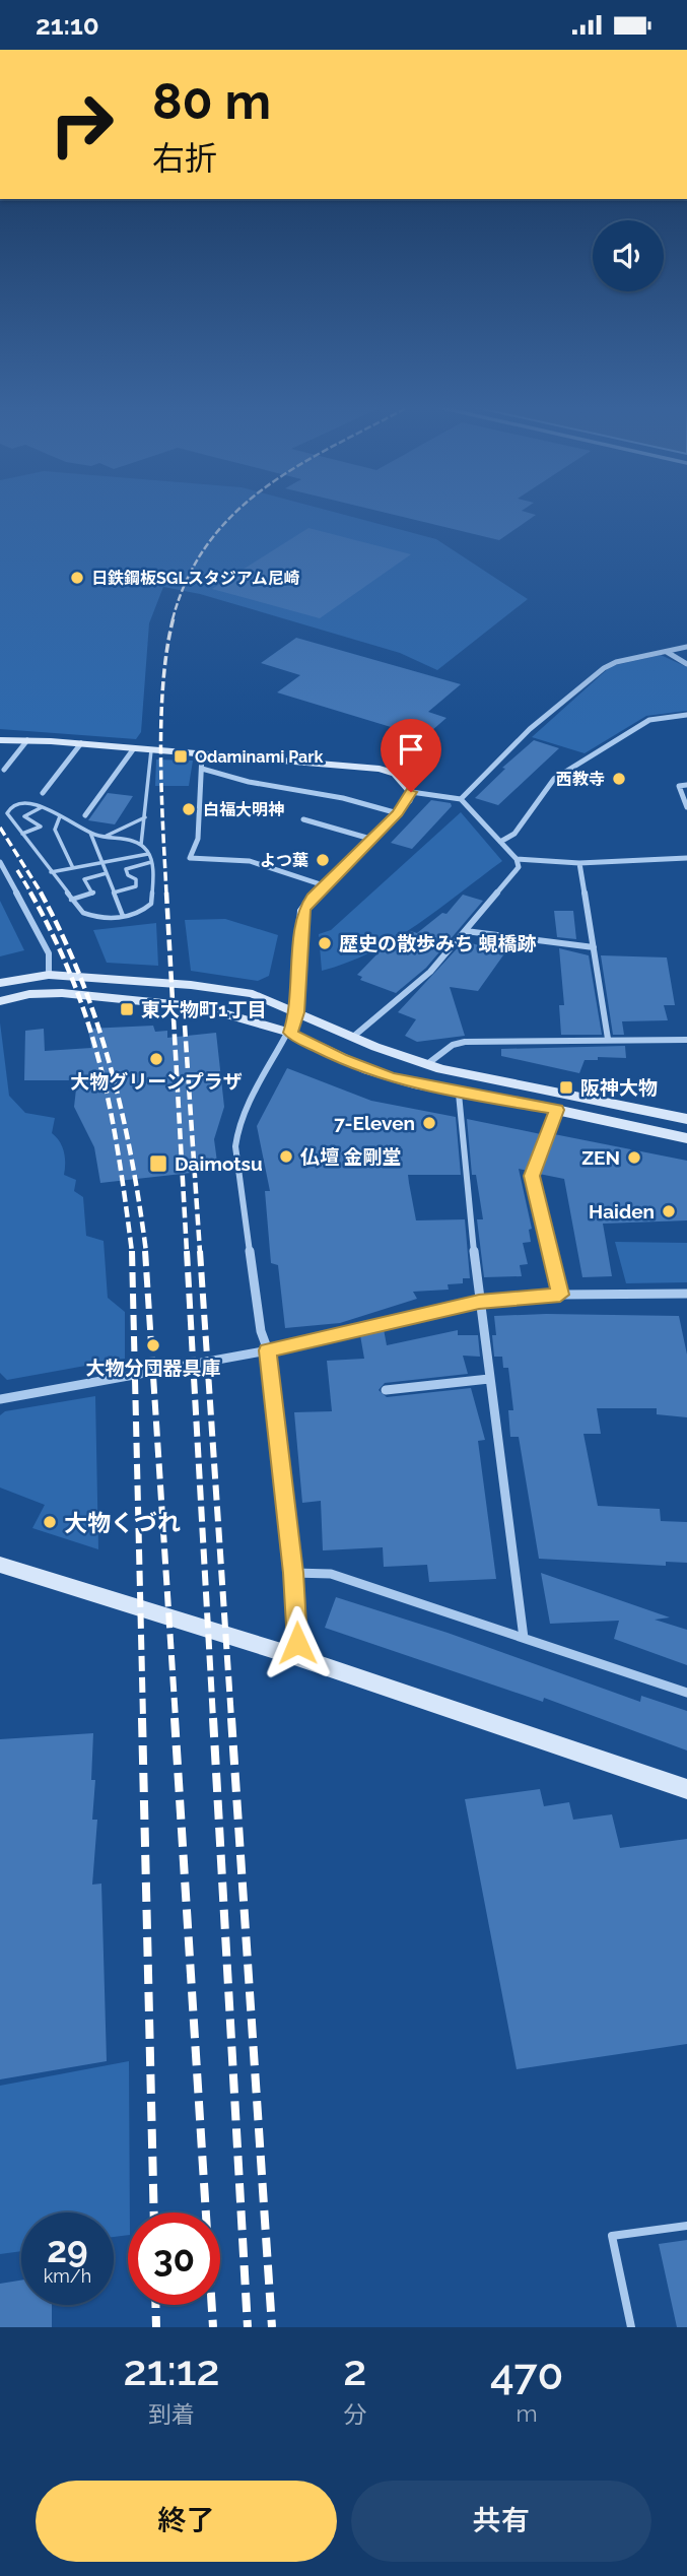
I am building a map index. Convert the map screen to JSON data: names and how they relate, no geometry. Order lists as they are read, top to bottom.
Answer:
{
  "places": {
    "other": [
      "日鉄鋼板SGLスタジアム尼崎",
      "西教寺",
      "白福大明神",
      "よつ葉",
      "歴史の散歩みち 蜆橋跡",
      "大物グリーンプラザ",
      "7-Eleven",
      "仏壇 金剛堂",
      "ZEN",
      "Haiden",
      "大物分団器具庫",
      "大物くづれ"
    ],
    "transit": [
      "Odaminami Park",
      "東大物町1丁目",
      "阪神大物",
      "Daimotsu"
    ]
  },
  "page": {
    "status": "21:10",
    "turn": ["80 m", "右折"],
    "speed": "29 km/h",
    "limit": "30",
    "eta": [
      "21:12",
      "到着",
      "2",
      "分",
      "470",
      "m"
    ],
    "buttons": ["終了", "共有"]
  }
}
